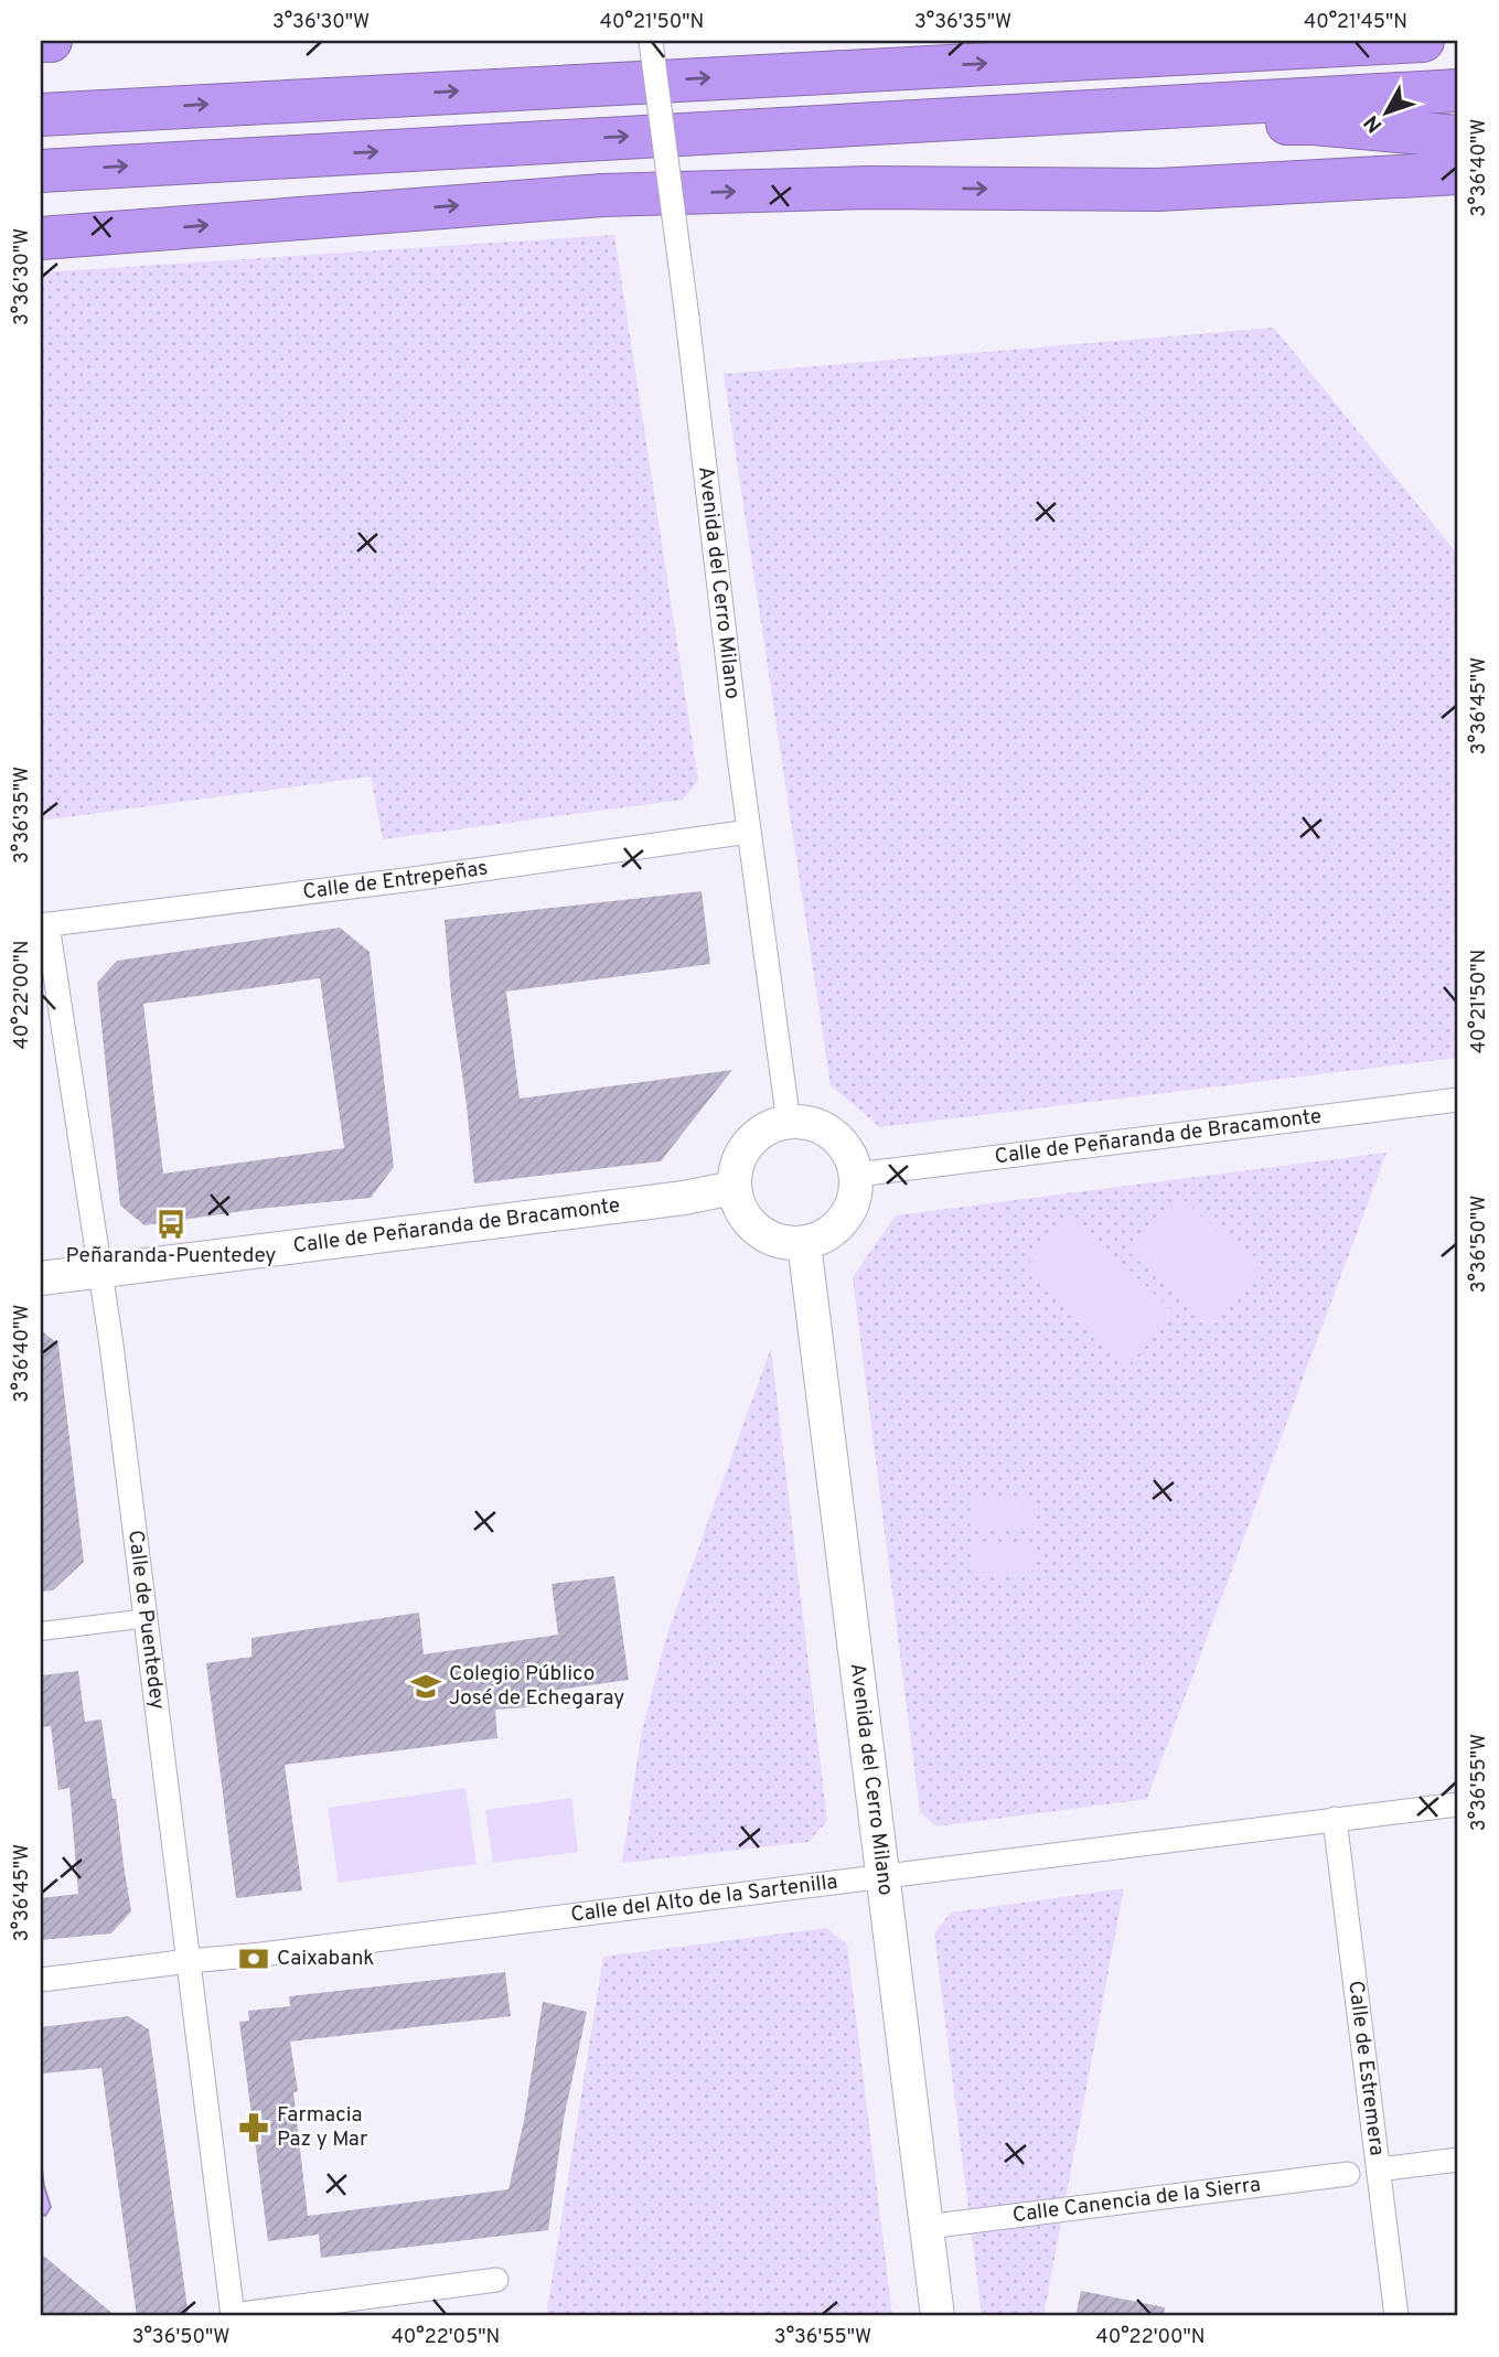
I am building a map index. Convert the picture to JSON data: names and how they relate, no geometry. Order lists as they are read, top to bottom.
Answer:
{
  "streets": {
    "main road": ["Avenida del Cerro Milano", "Calle de Peñaranda de Bracamonte"],
    "street": [
      "Calle de Entrepeñas",
      "Calle de Puentedey",
      "Calle del Alto de la Sartenilla",
      "Calle de Estremera",
      "Calle Canencia de la Sierra"
    ]
  },
  "crossings": [
    ["Avenida del Cerro Milano", "Calle de Entrepeñas"],
    ["Avenida del Cerro Milano", "Calle de Peñaranda de Bracamonte"],
    ["Avenida del Cerro Milano", "Calle del Alto de la Sartenilla"],
    ["Avenida del Cerro Milano", "Calle Canencia de la Sierra"],
    ["Calle de Entrepeñas", "Calle de Puentedey"],
    ["Calle de Peñaranda de Bracamonte", "Calle de Puentedey"],
    ["Calle de Puentedey", "Calle del Alto de la Sartenilla"],
    ["Calle del Alto de la Sartenilla", "Calle de Estremera"]
  ],
  "places": {
    "bus stop": ["Peñaranda-Puentedey"],
    "school or university": ["Colegio Público José de Echegaray"],
    "bank": ["Caixabank"],
    "pharmacy": ["Farmacia Paz y Mar"]
  },
  "north": "bottom left",
  "coordinates": [
    "3°36'30\"W",
    "40°21'50\"N",
    "3°36'35\"W",
    "40°21'45\"N",
    "3°36'40\"W",
    "3°36'45\"W",
    "40°22'00\"N",
    "3°36'50\"W",
    "3°36'55\"W",
    "40°22'05\"N"
  ]
}
